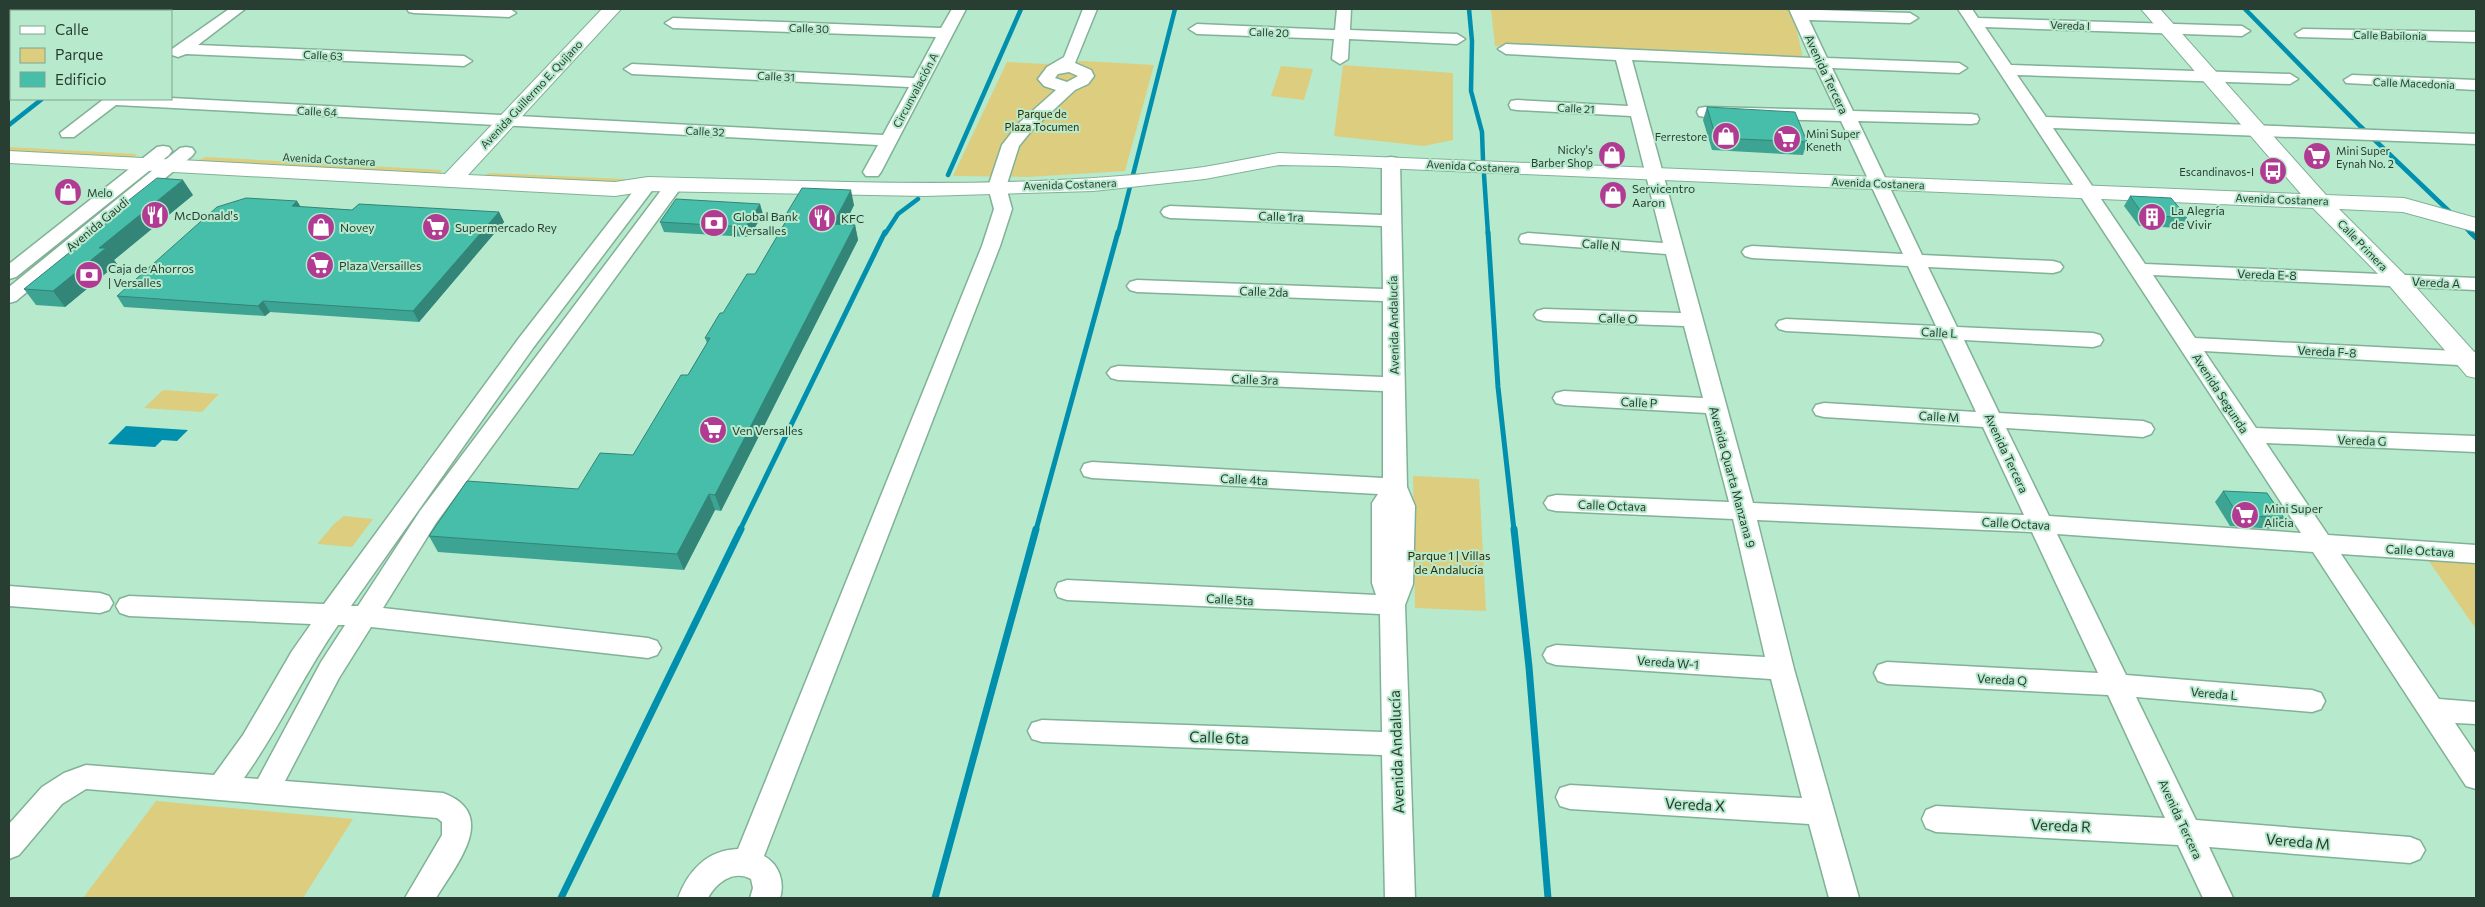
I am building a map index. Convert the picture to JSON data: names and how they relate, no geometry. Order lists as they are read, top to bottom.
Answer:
{
  "streets": {
    "street": [
      "Vereda I",
      "Calle 30",
      "Calle 20",
      "Calle Babilonia",
      "Calle 63",
      "Avenida Tercera",
      "Calle 31",
      "Calle Macedonia",
      "Circunvalación A",
      "Avenida Guillermo E. Quijano",
      "Calle 21",
      "Calle 64",
      "Calle 32",
      "Avenida Costanera",
      "Calle 1ra",
      "Avenida Gaudi",
      "Calle N",
      "Calle Primera",
      "Vereda E-8",
      "Vereda A",
      "Calle 2da",
      "Calle O",
      "Avenida Andalucía",
      "Calle L",
      "Vereda F-8",
      "Calle 3ra",
      "Avenida Segunda",
      "Calle P",
      "Calle M",
      "Vereda G",
      "Avenida Quarta Manzana 9",
      "Calle 4ta",
      "Calle Octava",
      "Calle 5ta",
      "Vereda W-1",
      "Vereda Q",
      "Vereda L",
      "Calle 6ta",
      "Vereda X",
      "Vereda R",
      "Vereda M"
    ]
  },
  "crossings": [
    ["Vereda I", "Calle Primera"],
    ["Vereda I", "Avenida Segunda"],
    ["Calle 30", "Circunvalación A"],
    ["Avenida Tercera", "Avenida Costanera"],
    ["Avenida Tercera", "Calle L"],
    ["Avenida Tercera", "Calle M"],
    ["Avenida Tercera", "Calle Octava"],
    ["Avenida Tercera", "Vereda Q"],
    ["Avenida Tercera", "Vereda L"],
    ["Avenida Tercera", "Vereda R"],
    ["Avenida Tercera", "Vereda M"],
    ["Calle 31", "Circunvalación A"],
    ["Circunvalación A", "Calle 32"],
    ["Avenida Guillermo E. Quijano", "Calle 64"],
    ["Avenida Guillermo E. Quijano", "Calle 32"],
    ["Avenida Guillermo E. Quijano", "Avenida Costanera"],
    ["Calle 21", "Avenida Quarta Manzana 9"],
    ["Calle 64", "Calle 32"],
    ["Avenida Costanera", "Avenida Gaudi"],
    ["Avenida Costanera", "Calle Primera"],
    ["Avenida Costanera", "Avenida Andalucía"],
    ["Avenida Costanera", "Avenida Segunda"],
    ["Avenida Costanera", "Avenida Quarta Manzana 9"],
    ["Calle 1ra", "Avenida Andalucía"],
    ["Calle N", "Avenida Quarta Manzana 9"],
    ["Calle Primera", "Vereda E-8"],
    ["Calle Primera", "Vereda A"],
    ["Calle Primera", "Vereda F-8"],
    ["Vereda E-8", "Vereda A"],
    ["Vereda E-8", "Avenida Segunda"],
    ["Calle 2da", "Avenida Andalucía"],
    ["Calle O", "Avenida Quarta Manzana 9"],
    ["Avenida Andalucía", "Calle 3ra"],
    ["Avenida Andalucía", "Calle 4ta"],
    ["Avenida Andalucía", "Calle 5ta"],
    ["Avenida Andalucía", "Calle 6ta"],
    ["Vereda F-8", "Avenida Segunda"],
    ["Avenida Segunda", "Vereda G"],
    ["Avenida Segunda", "Calle Octava"],
    ["Calle P", "Avenida Quarta Manzana 9"],
    ["Avenida Quarta Manzana 9", "Calle Octava"],
    ["Avenida Quarta Manzana 9", "Vereda W-1"],
    ["Avenida Quarta Manzana 9", "Vereda X"],
    ["Vereda Q", "Vereda L"],
    ["Vereda R", "Vereda M"]
  ],
  "parks": ["Parque de Plaza Tocumen", "Parque 1 | Villas de Andalucía"],
  "places": {
    "shop": [
      "Ferrestore",
      "Nicky's Barber Shop",
      "Melo",
      "Servicentro Aaron",
      "Novey"
    ],
    "supermarket": [
      "Mini Super Keneth",
      "Mini Super Eynah No. 2",
      "Supermercado Rey",
      "Plaza Versailles",
      "Ven Versalles",
      "Mini Super Alicia"
    ],
    "bus stop": ["Escandinavos-I"],
    "restaurant": ["McDonald's", "KFC"],
    "building": ["La Alegría de Vivir"],
    "bank": ["Global Bank | Versalles", "Caja de Ahorros | Versalles"]
  },
  "legend": ["Calle", "Parque", "Edificio"]
}
